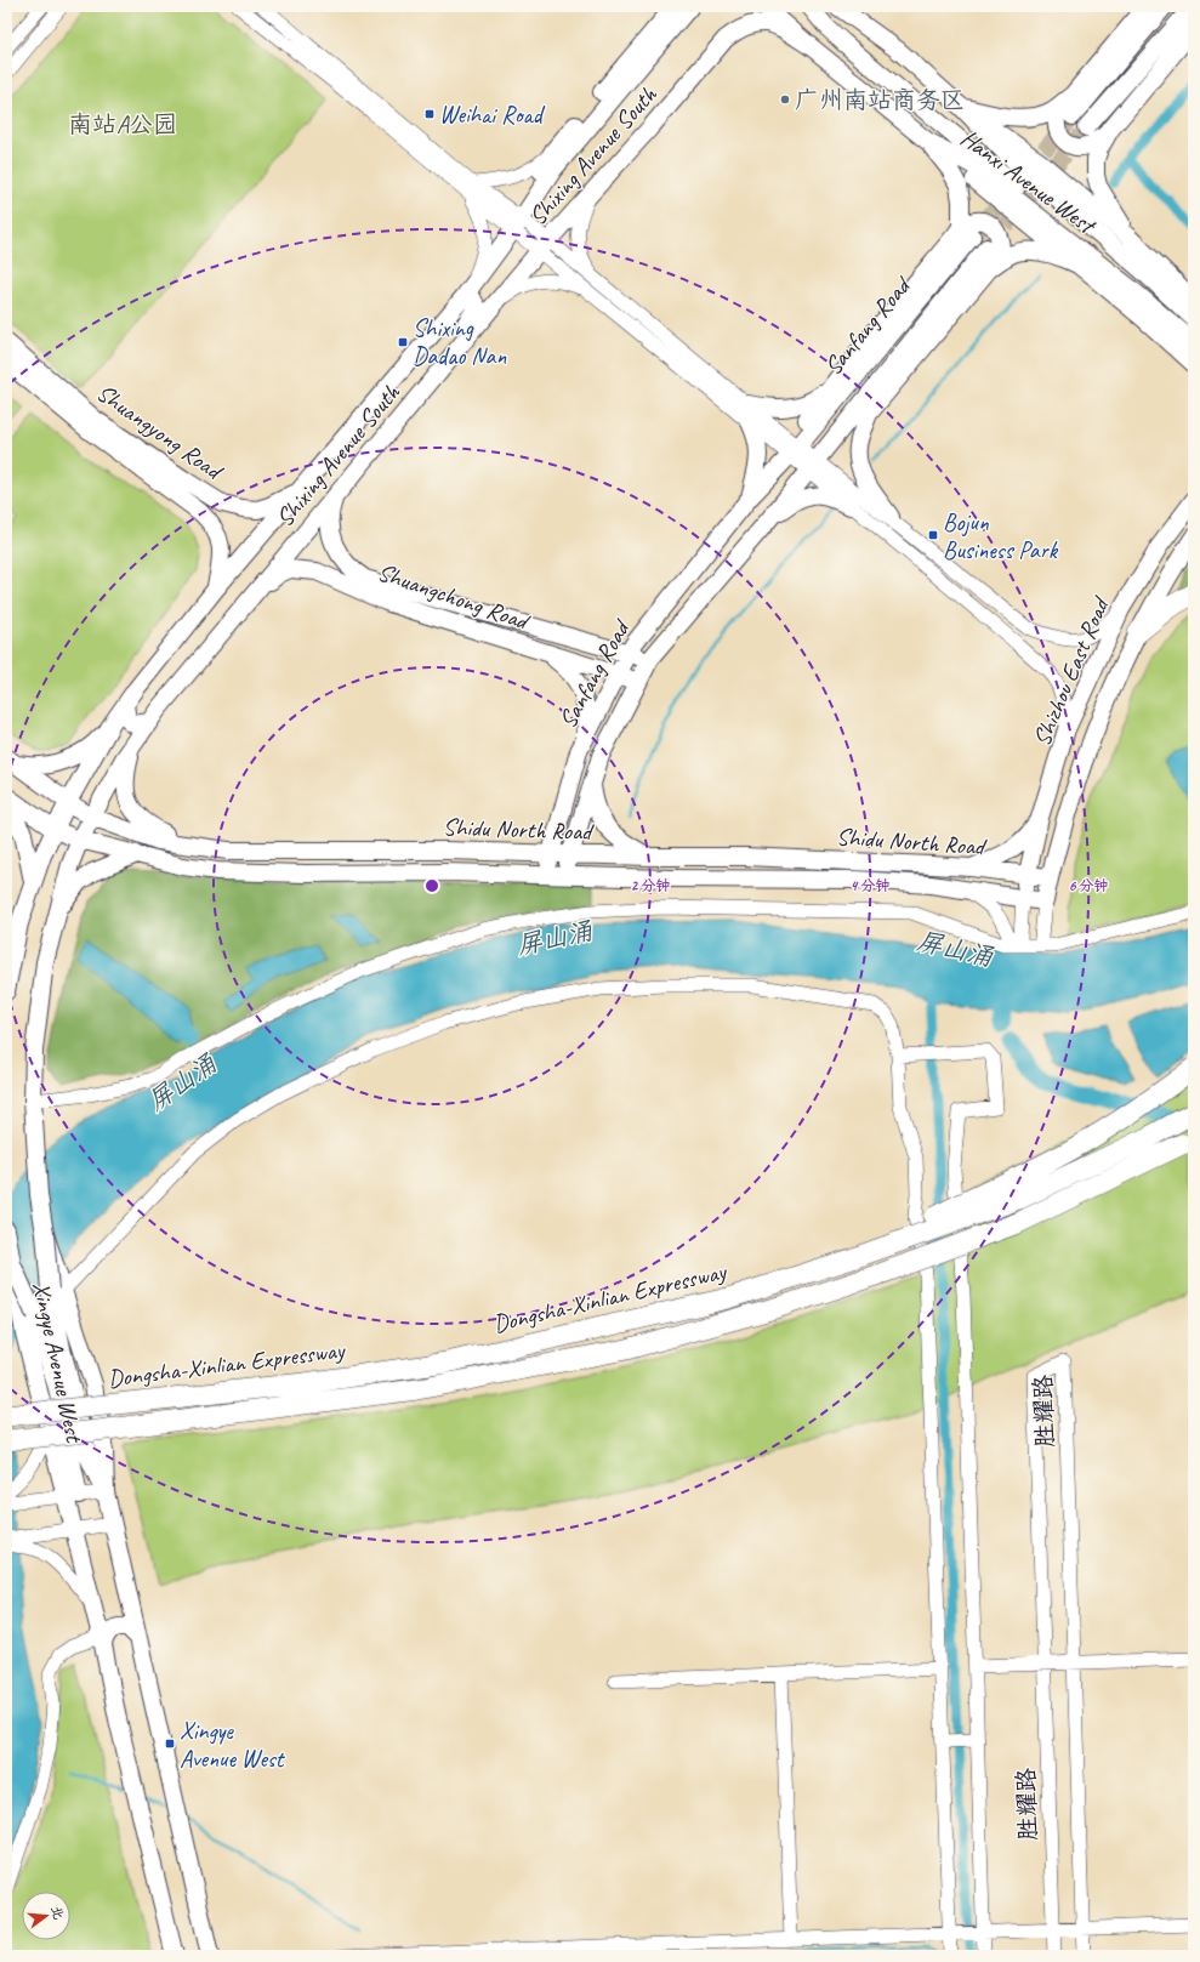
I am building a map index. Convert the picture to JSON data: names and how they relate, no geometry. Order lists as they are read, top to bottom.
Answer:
{
  "streets": {
    "highway": ["Dongsha-Xinlian Expressway"],
    "main road": [
      "Shixing Avenue South",
      "Hanxi Avenue West",
      "Sanfang Road",
      "Shuangyong Road",
      "Shuangchong Road",
      "Shizhou East Road",
      "Shidu North Road",
      "Xingye Avenue West"
    ],
    "street": ["胜耀路"]
  },
  "crossings": [
    ["Shixing Avenue South", "Hanxi Avenue West"],
    ["Shixing Avenue South", "Shuangyong Road"],
    ["Shixing Avenue South", "Shuangchong Road"],
    ["Shixing Avenue South", "Shidu North Road"],
    ["Sanfang Road", "Shuangchong Road"],
    ["Sanfang Road", "Shidu North Road"],
    ["Shizhou East Road", "Shidu North Road"]
  ],
  "water": ["屏山涌"],
  "parks": ["南站A公园"],
  "places": {
    "other": ["广州南站商务区"],
    "transit": [
      "Weihai Road",
      "Shixing Dadao Nan",
      "Bojun Business Park",
      "Xingye Avenue West"
    ]
  },
  "north": "right",
  "rings": ["2 分钟", "4 分钟", "6 分钟"]
}
